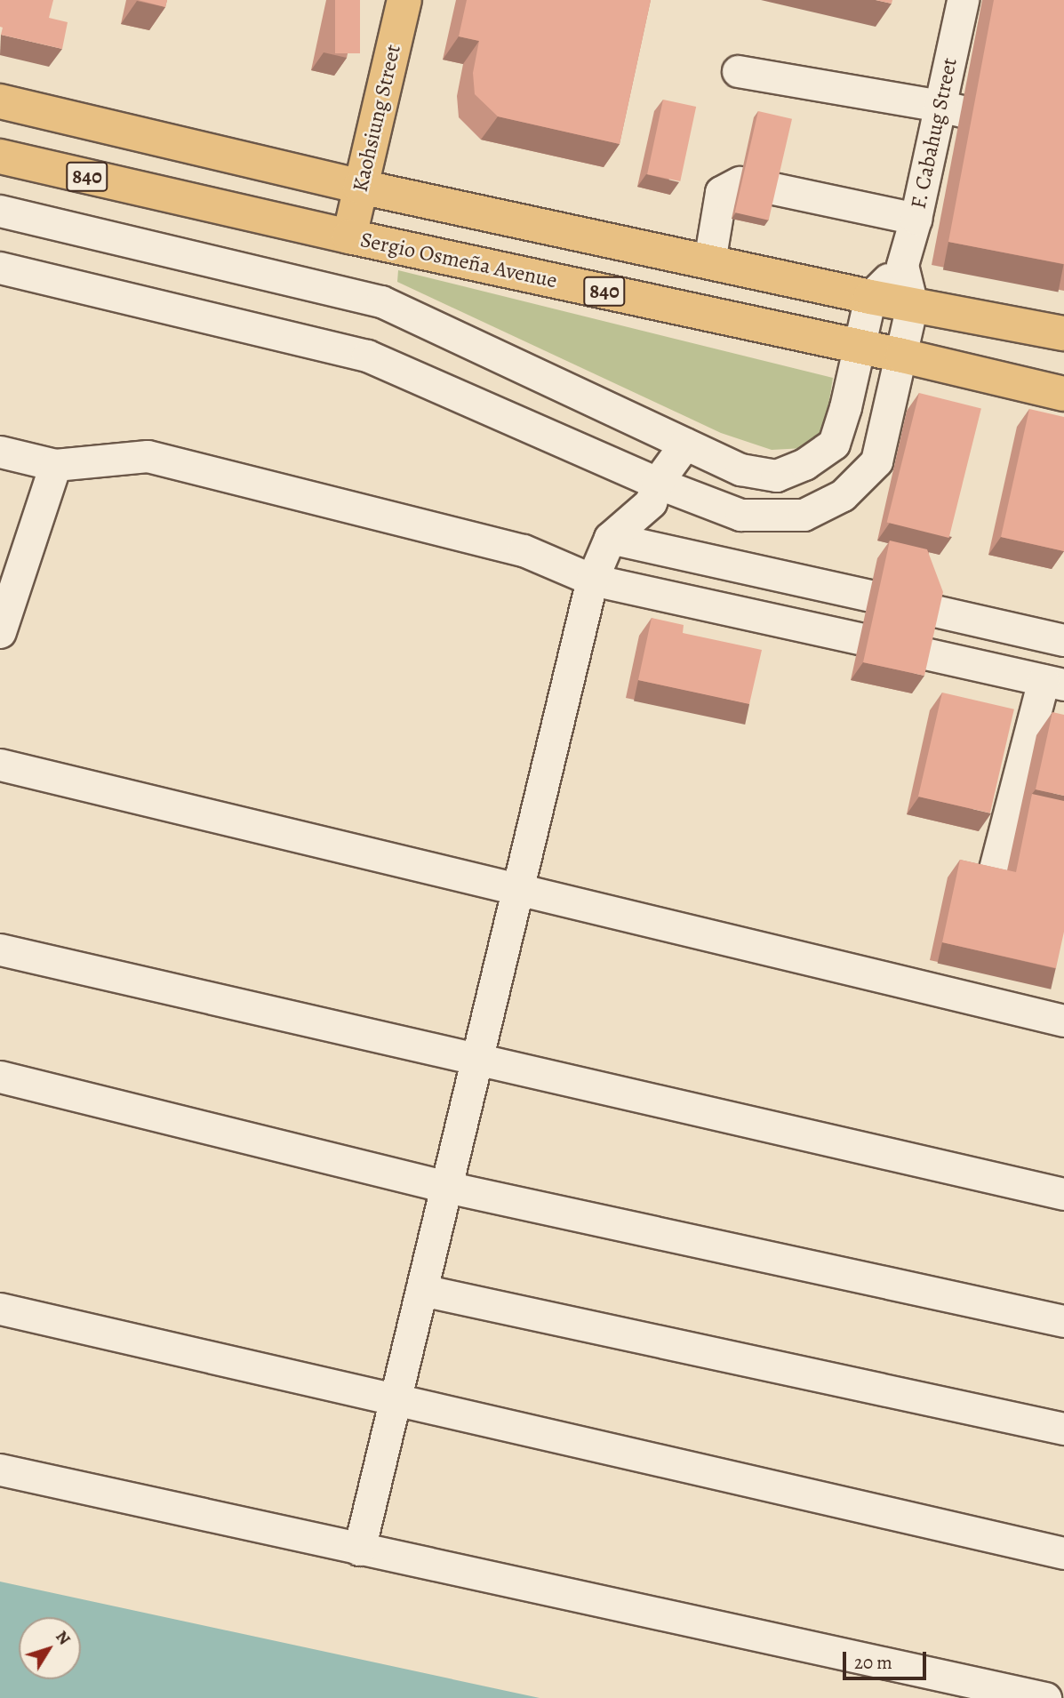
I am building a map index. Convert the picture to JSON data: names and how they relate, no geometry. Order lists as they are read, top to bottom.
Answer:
{
  "streets": {
    "main road": ["Kaohsiung Street", "840", "Sergio Osmeña Avenue"],
    "street": ["F. Cabahug Street"]
  },
  "crossings": [
    ["Kaohsiung Street", "840"],
    ["Kaohsiung Street", "Sergio Osmeña Avenue"],
    ["F. Cabahug Street", "840"],
    ["F. Cabahug Street", "Sergio Osmeña Avenue"]
  ],
  "scale_bar": "20 m",
  "north": "top right"
}
